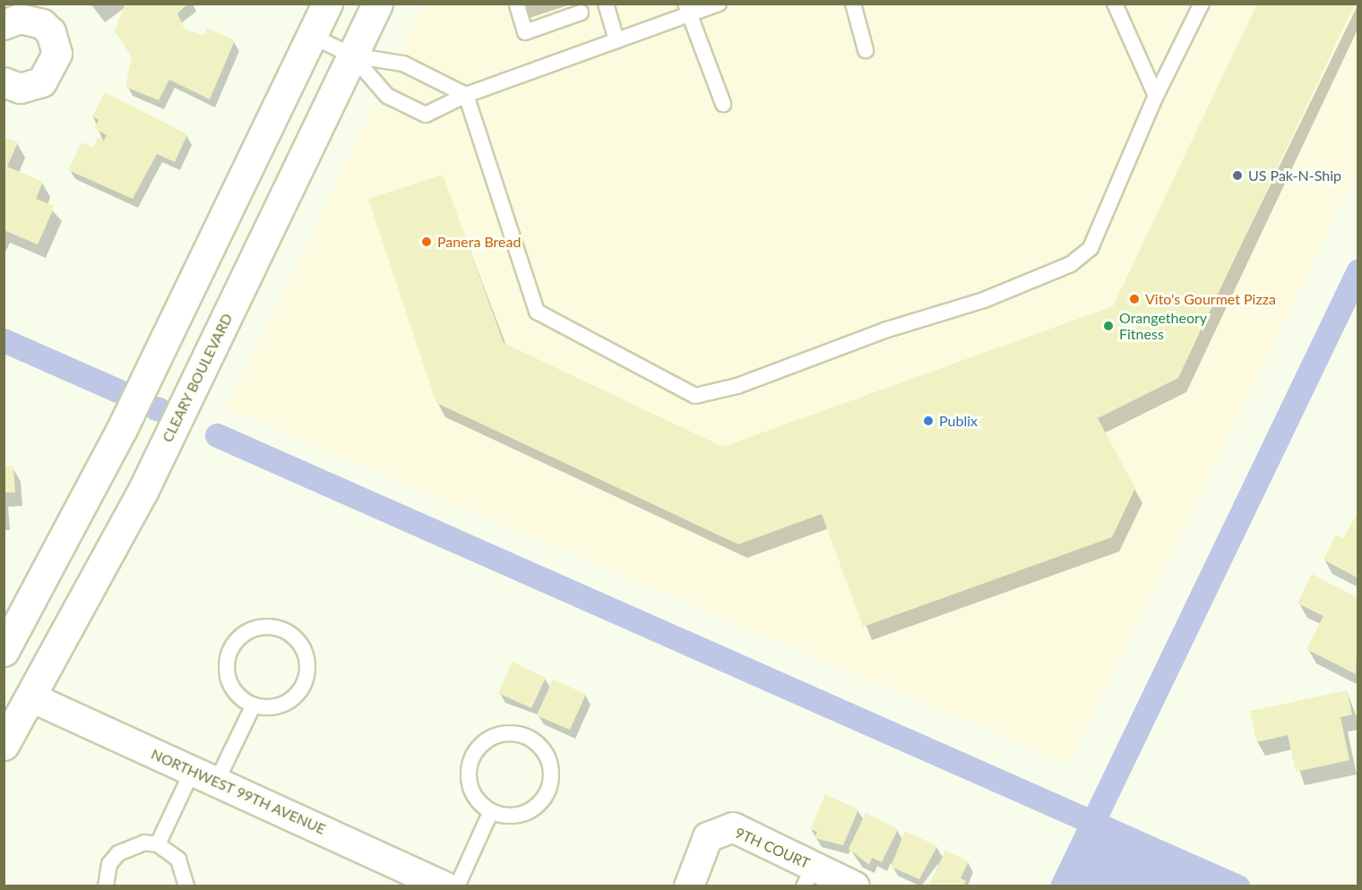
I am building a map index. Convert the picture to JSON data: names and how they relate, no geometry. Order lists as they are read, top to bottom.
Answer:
{
  "streets": {
    "street": ["CLEARY BOULEVARD", "NORTHWEST 99TH AVENUE", "9TH COURT"]
  },
  "crossings": [
    ["CLEARY BOULEVARD", "NORTHWEST 99TH AVENUE"]
  ],
  "places": [
    "US Pak-N-Ship",
    "Panera Bread",
    "Vito's Gourmet Pizza",
    "Orangetheory Fitness",
    "Publix"
  ]
}
